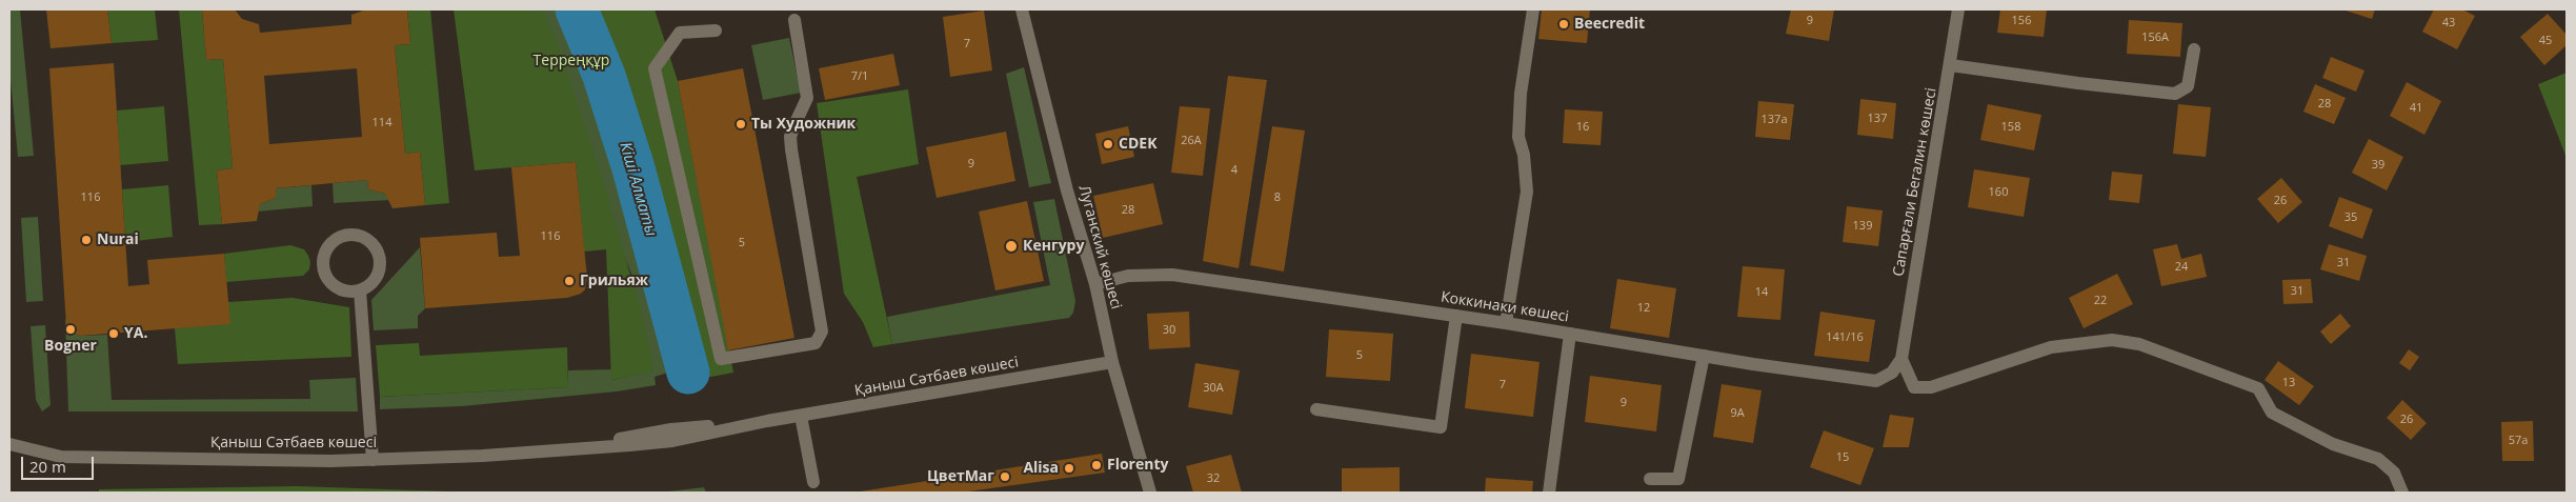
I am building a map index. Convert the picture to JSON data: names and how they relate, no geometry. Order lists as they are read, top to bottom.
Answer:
{
  "streets": {
    "street": [
      "Сапарғали Бегалин көшесі",
      "Луганский көшесі",
      "Коккинаки көшесі",
      "Қаныш Сәтбаев көшесі"
    ]
  },
  "crossings": [
    ["Сапарғали Бегалин көшесі", "Коккинаки көшесі"],
    ["Луганский көшесі", "Коккинаки көшесі"],
    ["Луганский көшесі", "Қаныш Сәтбаев көшесі"]
  ],
  "water": ["Кіші Алматы"],
  "parks": ["Терреңқұр"],
  "places": [
    "Beecredit",
    "Ты Художник",
    "CDEK",
    "Nurai",
    "Кенгуру",
    "Грильяж",
    "Bogner",
    "YA.",
    "Florenty",
    "Alisa",
    "ЦветМаг"
  ],
  "house_numbers": [
    "9",
    "156",
    "43",
    "156А",
    "45",
    "7",
    "7/1",
    "28",
    "41",
    "137",
    "137а",
    "114",
    "16",
    "158",
    "26А",
    "9",
    "39",
    "4",
    "160",
    "116",
    "8",
    "26",
    "28",
    "35",
    "139",
    "116",
    "5",
    "31",
    "24",
    "31",
    "14",
    "22",
    "12",
    "30",
    "141/16",
    "5",
    "13",
    "7",
    "30А",
    "9",
    "9А",
    "26",
    "57а",
    "15",
    "32"
  ],
  "scale_bar": "20 m"
}
